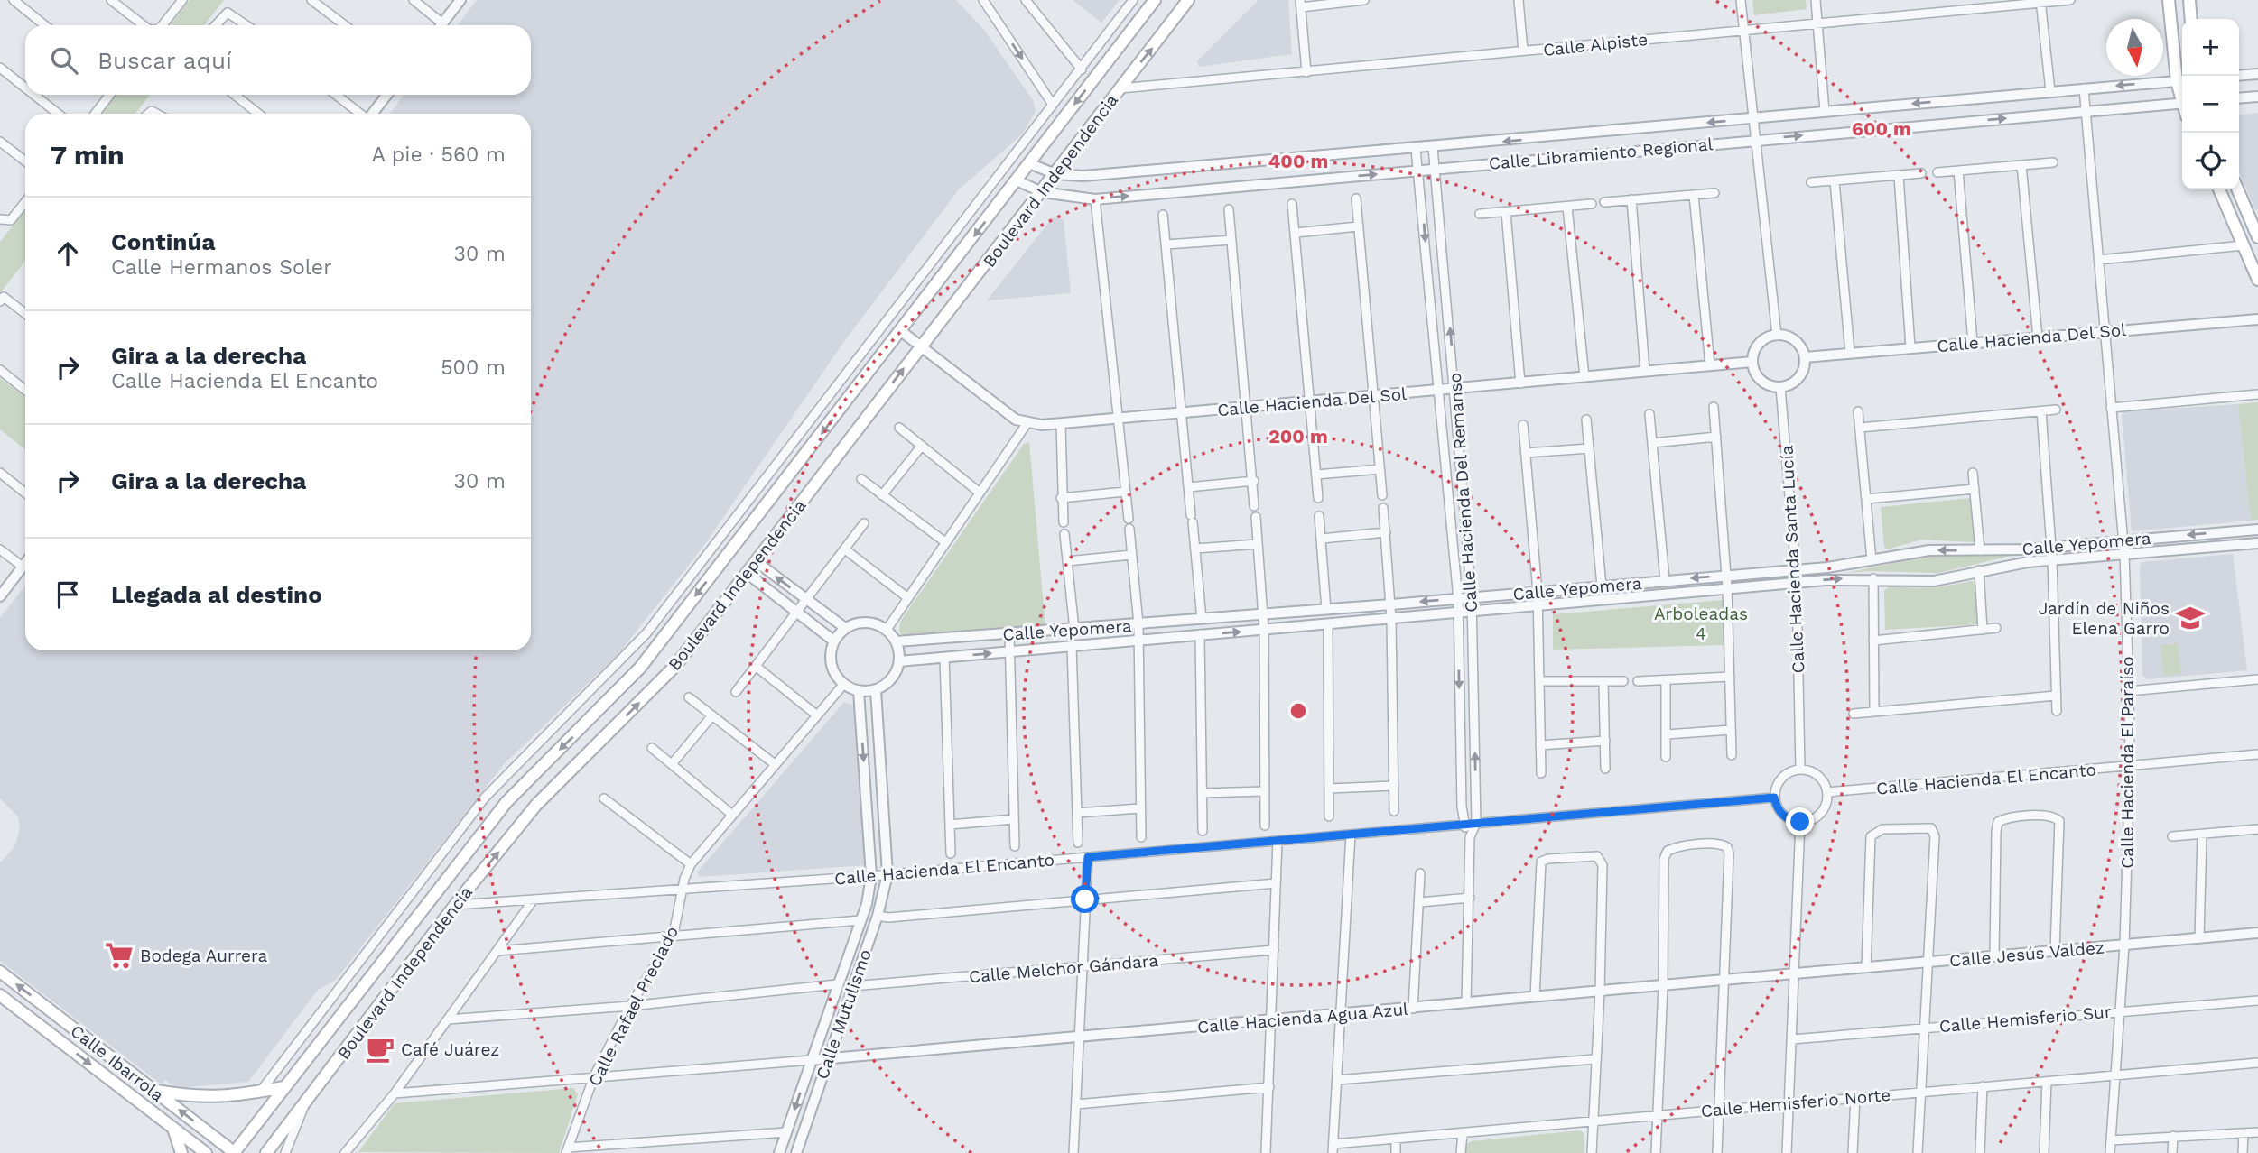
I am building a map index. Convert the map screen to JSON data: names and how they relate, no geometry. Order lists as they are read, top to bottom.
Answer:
{
  "streets": {
    "main road": ["Boulevard Independencia", "Calle Ibarrola"],
    "street": [
      "Calle Alpiste",
      "Calle Libramiento Regional",
      "Calle Hacienda Del Sol",
      "Calle Hacienda Del Remanso",
      "Calle Yepomera",
      "Calle Hacienda Santa Lucía",
      "Calle Hacienda El Paraíso",
      "Calle Hacienda El Encanto",
      "Calle Jesús Valdez",
      "Calle Melchor Gándara",
      "Calle Rafael Preciado",
      "Calle Mutulismo",
      "Calle Hacienda Agua Azul",
      "Calle Hemisferio Sur",
      "Calle Hemisferio Norte"
    ]
  },
  "crossings": [
    ["Calle Alpiste", "Boulevard Independencia"],
    ["Calle Libramiento Regional", "Boulevard Independencia"],
    ["Calle Libramiento Regional", "Calle Hacienda Del Remanso"],
    ["Calle Libramiento Regional", "Calle Hacienda El Paraíso"],
    ["Boulevard Independencia", "Calle Hacienda El Encanto"],
    ["Boulevard Independencia", "Calle Ibarrola"],
    ["Calle Hacienda Del Sol", "Calle Hacienda Del Remanso"],
    ["Calle Hacienda Del Sol", "Calle Hacienda Santa Lucía"],
    ["Calle Hacienda Del Sol", "Calle Hacienda El Paraíso"],
    ["Calle Hacienda Del Remanso", "Calle Yepomera"],
    ["Calle Hacienda Del Remanso", "Calle Hacienda El Encanto"],
    ["Calle Hacienda Del Remanso", "Calle Hacienda Agua Azul"],
    ["Calle Yepomera", "Calle Hacienda Santa Lucía"],
    ["Calle Yepomera", "Calle Hacienda El Paraíso"],
    ["Calle Yepomera", "Calle Rafael Preciado"],
    ["Calle Yepomera", "Calle Mutulismo"],
    ["Calle Hacienda Santa Lucía", "Calle Hacienda El Encanto"],
    ["Calle Hacienda El Paraíso", "Calle Hacienda El Encanto"],
    ["Calle Hacienda El Paraíso", "Calle Jesús Valdez"],
    ["Calle Hacienda El Paraíso", "Calle Hemisferio Sur"],
    ["Calle Hacienda El Paraíso", "Calle Hemisferio Norte"],
    ["Calle Hacienda El Encanto", "Calle Rafael Preciado"],
    ["Calle Hacienda El Encanto", "Calle Mutulismo"],
    ["Calle Jesús Valdez", "Calle Hacienda Agua Azul"],
    ["Calle Melchor Gándara", "Calle Mutulismo"],
    ["Calle Rafael Preciado", "Calle Mutulismo"],
    ["Calle Mutulismo", "Calle Hacienda Agua Azul"]
  ],
  "parks": ["Arboleadas 4"],
  "places": {
    "school or university": ["Jardín de Niños Elena Garro"],
    "supermarket": ["Bodega Aurrera"],
    "cafe": ["Café Juárez"]
  },
  "north": "bottom",
  "page": {
    "map_buttons": ["+", "−"],
    "search": "Buscar aquí",
    "heading": ["7 min", "A pie · 560 m"],
    "list": [
      ["Continúa", "Calle Hermanos Soler", "30 m"],
      ["Gira a la derecha", "Calle Hacienda El Encanto", "500 m"],
      ["Gira a la derecha", "30 m"],
      "Llegada al destino"
    ]
  },
  "rings": ["600 m", "400 m", "200 m"]
}
